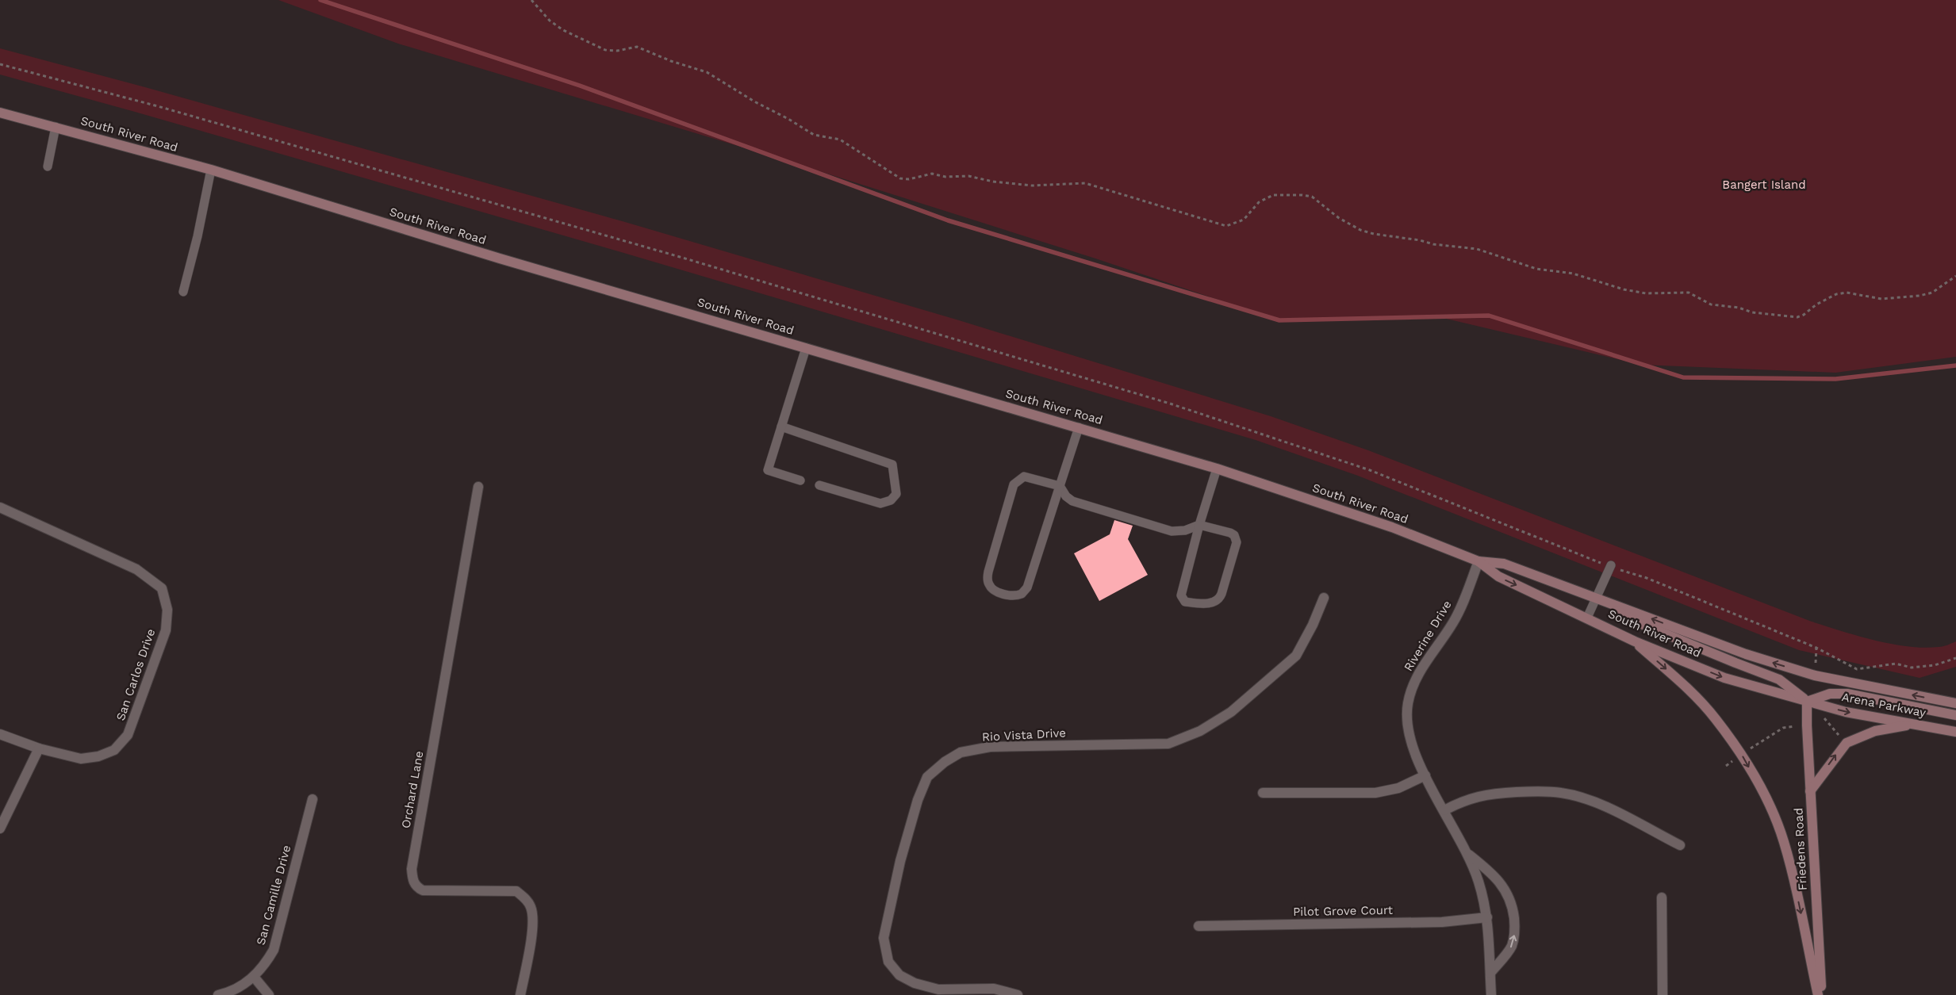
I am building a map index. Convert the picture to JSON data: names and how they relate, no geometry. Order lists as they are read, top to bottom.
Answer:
{
  "streets": {
    "main road": ["South River Road", "Arena Parkway", "Friedens Road"],
    "street": [
      "Riverine Drive",
      "San Carlos Drive",
      "Rio Vista Drive",
      "Orchard Lane",
      "San Camille Drive",
      "Pilot Grove Court"
    ]
  },
  "crossings": [
    ["South River Road", "Riverine Drive"],
    ["South River Road", "Arena Parkway"],
    ["South River Road", "Friedens Road"],
    ["Riverine Drive", "Pilot Grove Court"],
    ["Arena Parkway", "Friedens Road"]
  ],
  "parks": ["Bangert Island"]
}
